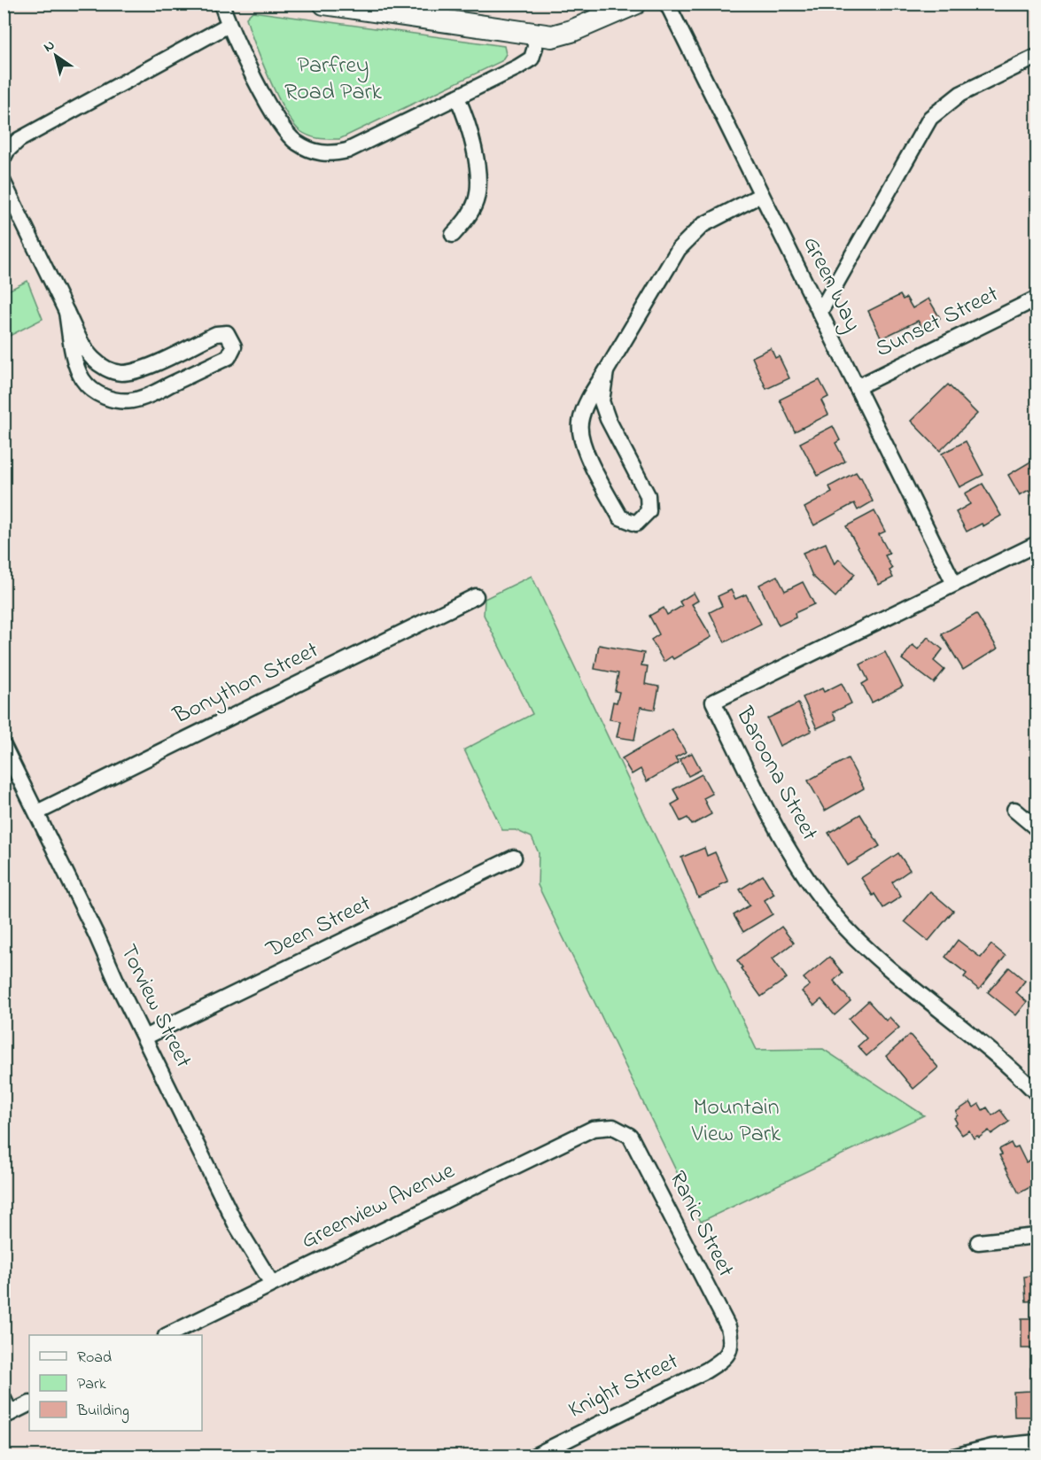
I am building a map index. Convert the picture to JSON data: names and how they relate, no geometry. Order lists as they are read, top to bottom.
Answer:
{
  "streets": {
    "street": [
      "Green Way",
      "Sunset Street",
      "Bonython Street",
      "Baroona Street",
      "Deen Street",
      "Torview Street",
      "Greenview Avenue",
      "Ranic Street",
      "Knight Street"
    ]
  },
  "crossings": [
    ["Green Way", "Sunset Street"],
    ["Green Way", "Baroona Street"],
    ["Bonython Street", "Torview Street"],
    ["Deen Street", "Torview Street"],
    ["Torview Street", "Greenview Avenue"],
    ["Greenview Avenue", "Ranic Street"],
    ["Ranic Street", "Knight Street"]
  ],
  "parks": ["Parfrey Road Park", "Mountain View Park"],
  "legend": ["Road", "Park", "Building"],
  "north": "top left"
}
